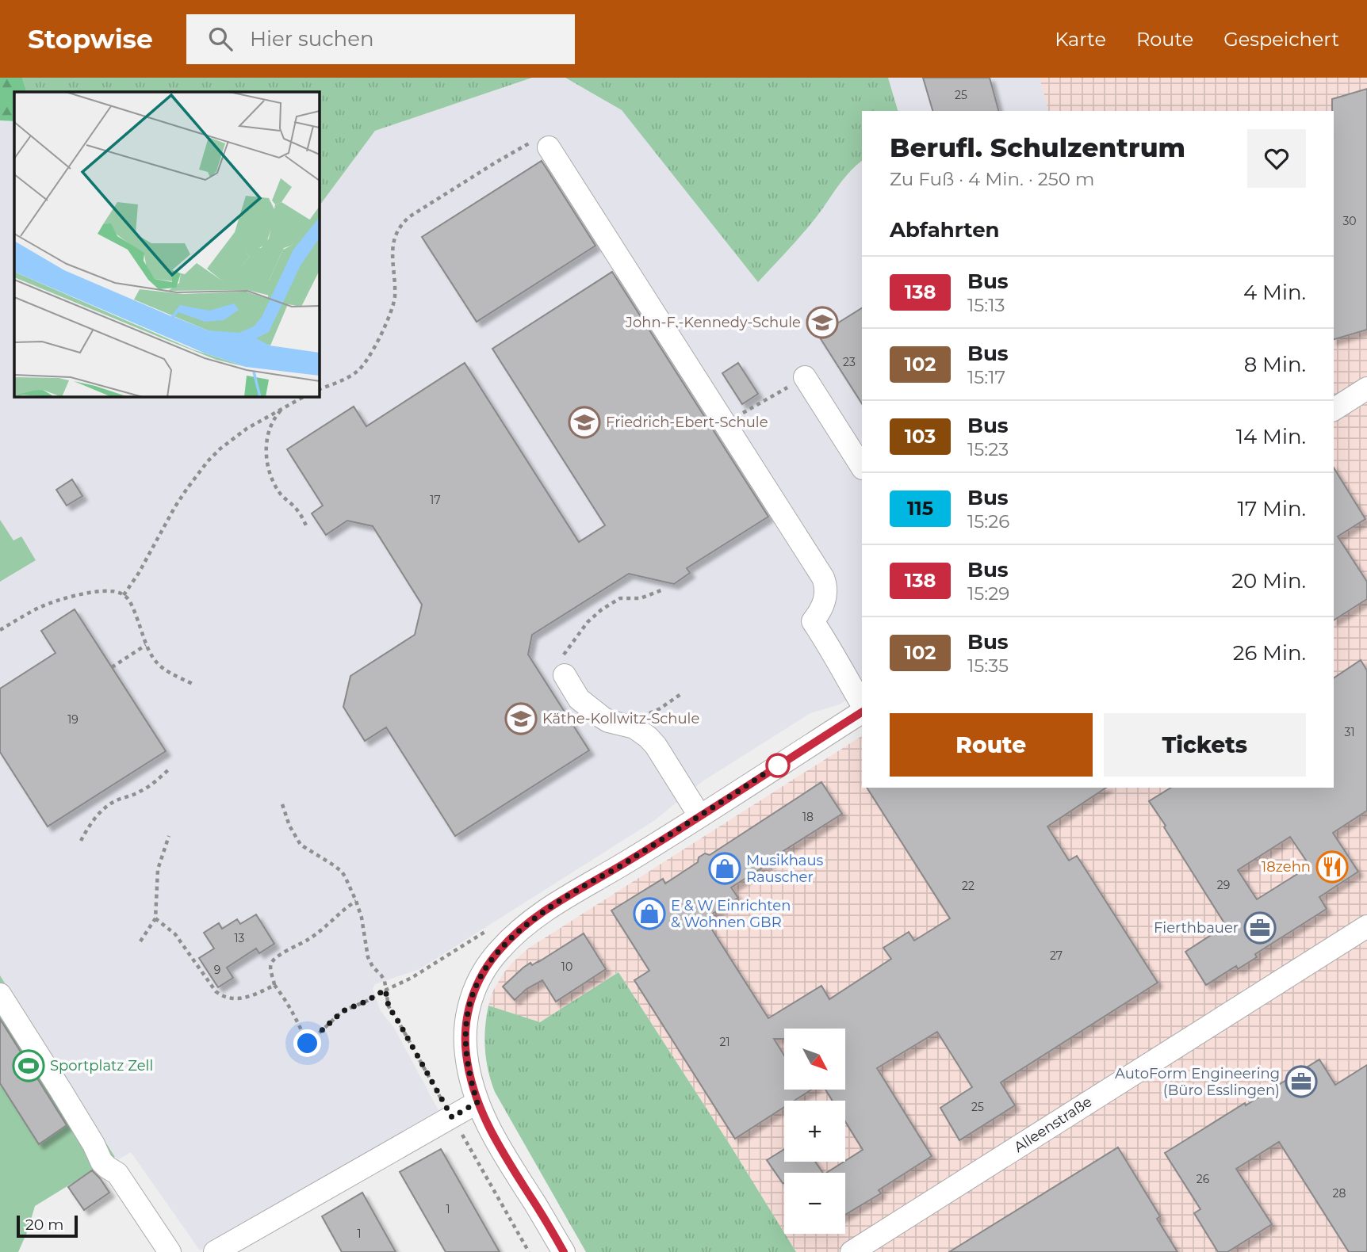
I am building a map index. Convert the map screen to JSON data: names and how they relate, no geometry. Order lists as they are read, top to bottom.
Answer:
{
  "streets": {
    "street": ["Alleenstraße"]
  },
  "places": {
    "school or university": ["John-F.-Kennedy-Schule", "Friedrich-Ebert-Schule", "Käthe-Kollwitz-Schule"],
    "restaurant": ["18zehn"],
    "shop": ["Musikhaus Rauscher", "E & W Einrichten & Wohnen GBR"],
    "office": ["Fierthbauer", "AutoForm Engineering (Büro Esslingen)"],
    "sports": ["Sportplatz Zell"]
  },
  "lines": ["bus line 138"],
  "house_numbers": [
    "25",
    "30",
    "23",
    "17",
    "19",
    "31",
    "18",
    "29",
    "22",
    "13",
    "27",
    "10",
    "9",
    "21",
    "25",
    "26",
    "28",
    "1",
    "1"
  ],
  "scale_bar": "20 m",
  "north": "bottom right",
  "page": {
    "header": "Stopwise",
    "search": "Hier suchen",
    "nav": ["Karte", "Route", "Gespeichert"],
    "heading": [
      ["Berufl. Schulzentrum", "Zu Fuß · 4 Min. · 250 m"],
      "Abfahrten"
    ],
    "list": [
      {
        "mark": "138",
        "name": "Bus",
        "note": "15:13",
        "value": "4 Min."
      },
      {
        "mark": "102",
        "name": "Bus",
        "note": "15:17",
        "value": "8 Min."
      },
      {
        "mark": "103",
        "name": "Bus",
        "note": "15:23",
        "value": "14 Min."
      },
      {
        "mark": "115",
        "name": "Bus",
        "note": "15:26",
        "value": "17 Min."
      },
      {
        "mark": "138",
        "name": "Bus",
        "note": "15:29",
        "value": "20 Min."
      },
      {
        "mark": "102",
        "name": "Bus",
        "note": "15:35",
        "value": "26 Min."
      }
    ],
    "buttons": ["Route", "Tickets"],
    "map_buttons": ["+", "−"],
    "scale": "20 m"
  }
}
